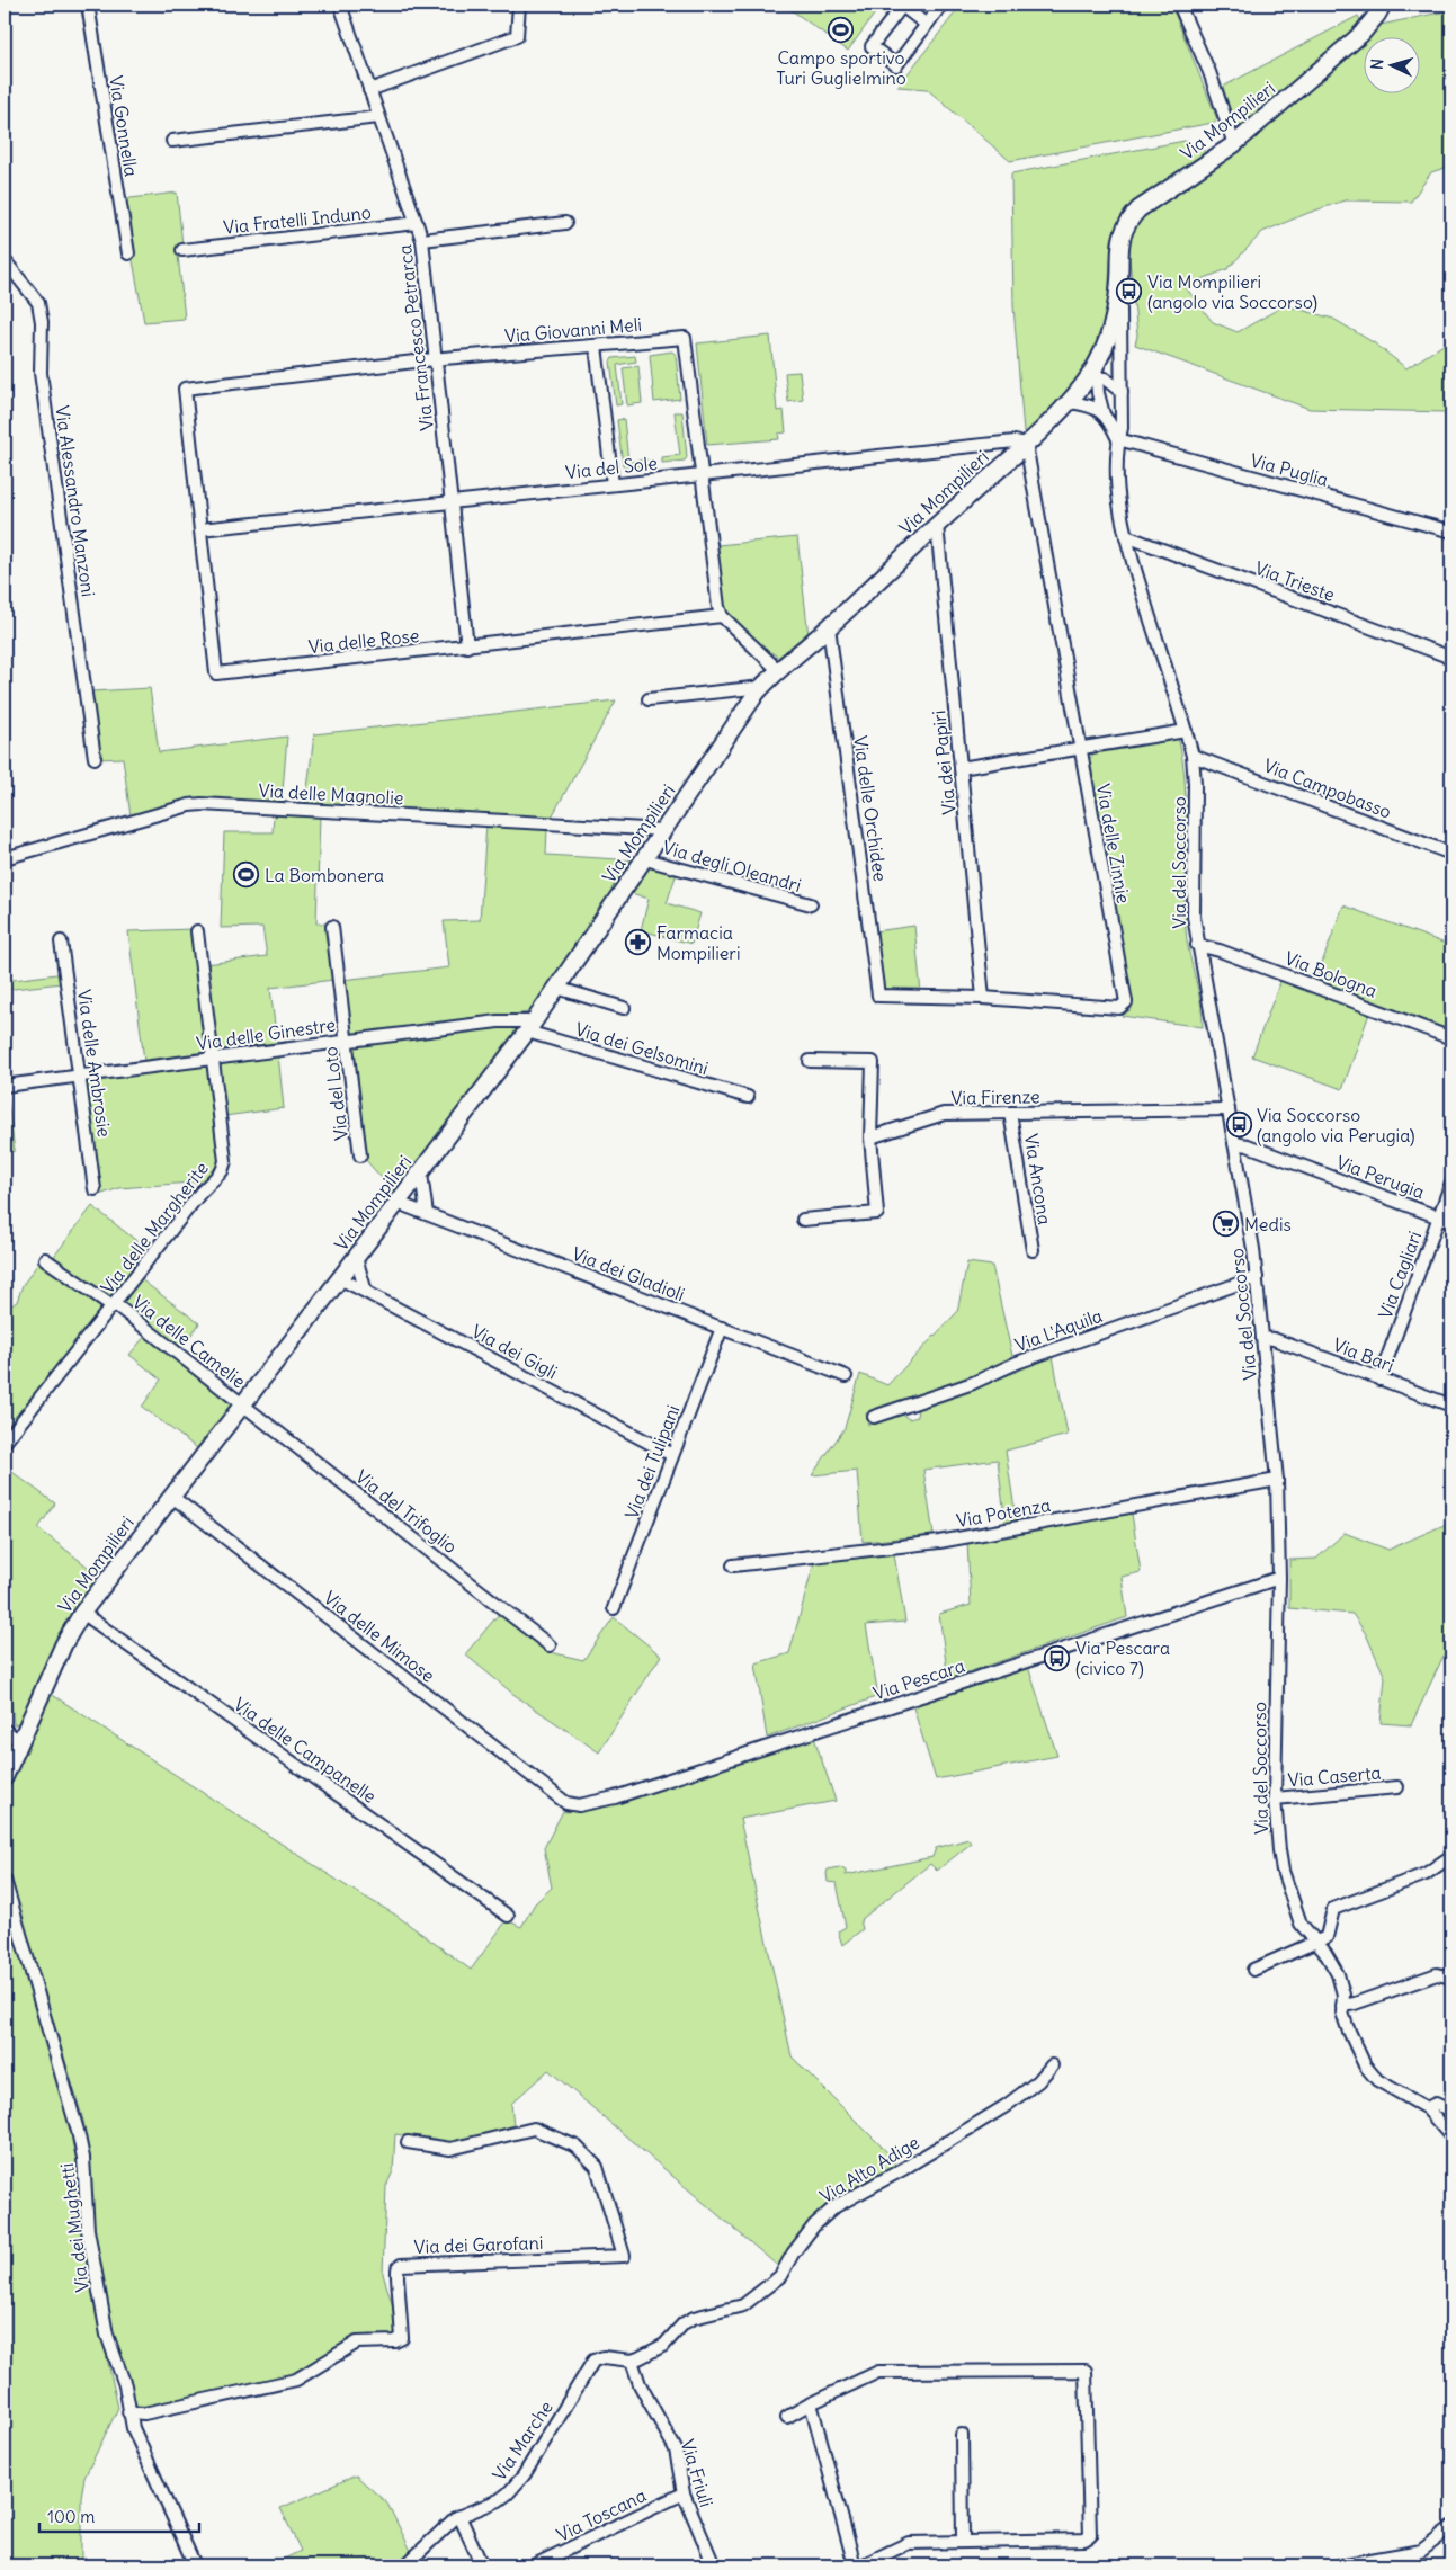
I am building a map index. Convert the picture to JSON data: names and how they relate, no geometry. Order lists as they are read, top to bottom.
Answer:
{
  "streets": {
    "street": [
      "Via Mompilieri",
      "Via Gonnella",
      "Via Fratelli Induno",
      "Via Giovanni Meli",
      "Via Francesco Petrarca",
      "Via del Sole",
      "Via Puglia",
      "Via Alessandro Manzoni",
      "Via Trieste",
      "Via delle Rose",
      "Via dei Papiri",
      "Via Campobasso",
      "Via delle Magnolie",
      "Via delle Orchidee",
      "Via delle Zinnie",
      "Via del Soccorso",
      "Via degli Oleandri",
      "Via Bologna",
      "Via delle Ginestre",
      "Via dei Gelsomini",
      "Via delle Ambrosie",
      "Via del Loto",
      "Via Firenze",
      "Via Perugia",
      "Via Ancona",
      "Via delle Margherite",
      "Via dei Gladioli",
      "Via Cagliari",
      "Via L'Aquila",
      "Via delle Camelie",
      "Via dei Gigli",
      "Via Bari",
      "Via dei Tulipani",
      "Via del Trifoglio",
      "Via Potenza",
      "Via delle Mimose",
      "Via Pescara",
      "Via delle Campanelle",
      "Via Caserta",
      "Via Alto Adige",
      "Via dei Mughetti",
      "Via dei Garofani",
      "Via Marche",
      "Via Friuli",
      "Via Toscana"
    ]
  },
  "crossings": [
    ["Via Mompilieri", "Via del Sole"],
    ["Via Mompilieri", "Via dei Papiri"],
    ["Via Mompilieri", "Via delle Magnolie"],
    ["Via Mompilieri", "Via delle Orchidee"],
    ["Via Mompilieri", "Via delle Zinnie"],
    ["Via Mompilieri", "Via del Soccorso"],
    ["Via Mompilieri", "Via degli Oleandri"],
    ["Via Mompilieri", "Via delle Ginestre"],
    ["Via Mompilieri", "Via dei Gelsomini"],
    ["Via Mompilieri", "Via dei Gladioli"],
    ["Via Mompilieri", "Via delle Camelie"],
    ["Via Mompilieri", "Via dei Gigli"],
    ["Via Mompilieri", "Via del Trifoglio"],
    ["Via Mompilieri", "Via delle Mimose"],
    ["Via Mompilieri", "Via delle Campanelle"],
    ["Via Fratelli Induno", "Via Francesco Petrarca"],
    ["Via Giovanni Meli", "Via Francesco Petrarca"],
    ["Via Giovanni Meli", "Via del Sole"],
    ["Via Giovanni Meli", "Via delle Rose"],
    ["Via Francesco Petrarca", "Via del Sole"],
    ["Via Francesco Petrarca", "Via delle Rose"],
    ["Via del Sole", "Via delle Rose"],
    ["Via del Sole", "Via delle Zinnie"],
    ["Via Puglia", "Via del Soccorso"],
    ["Via Trieste", "Via del Soccorso"],
    ["Via dei Papiri", "Via delle Zinnie"],
    ["Via Campobasso", "Via del Soccorso"],
    ["Via delle Orchidee", "Via delle Zinnie"],
    ["Via del Soccorso", "Via Bologna"],
    ["Via del Soccorso", "Via Firenze"],
    ["Via del Soccorso", "Via Perugia"],
    ["Via del Soccorso", "Via L'Aquila"],
    ["Via del Soccorso", "Via Bari"],
    ["Via del Soccorso", "Via Potenza"],
    ["Via del Soccorso", "Via Pescara"],
    ["Via del Soccorso", "Via Caserta"],
    ["Via delle Ginestre", "Via dei Gelsomini"],
    ["Via delle Ginestre", "Via delle Ambrosie"],
    ["Via delle Ginestre", "Via del Loto"],
    ["Via delle Ginestre", "Via delle Margherite"],
    ["Via Firenze", "Via Ancona"],
    ["Via Perugia", "Via Cagliari"],
    ["Via delle Margherite", "Via delle Camelie"],
    ["Via dei Gladioli", "Via dei Tulipani"],
    ["Via Cagliari", "Via Bari"],
    ["Via delle Camelie", "Via del Trifoglio"],
    ["Via dei Gigli", "Via dei Tulipani"],
    ["Via delle Mimose", "Via Pescara"],
    ["Via Alto Adige", "Via Marche"],
    ["Via Alto Adige", "Via Friuli"],
    ["Via dei Mughetti", "Via dei Garofani"],
    ["Via Marche", "Via Friuli"],
    ["Via Friuli", "Via Toscana"]
  ],
  "places": {
    "sports": ["Campo sportivo Turi Guglielmino", "La Bombonera"],
    "bus stop": ["Via Mompilieri (angolo via Soccorso)", "Via Soccorso (angolo via Perugia)", "Via Pescara (civico 7)"],
    "pharmacy": ["Farmacia Mompilieri"],
    "supermarket": ["Medis"]
  },
  "scale_bar": "100 m",
  "north": "left"
}
